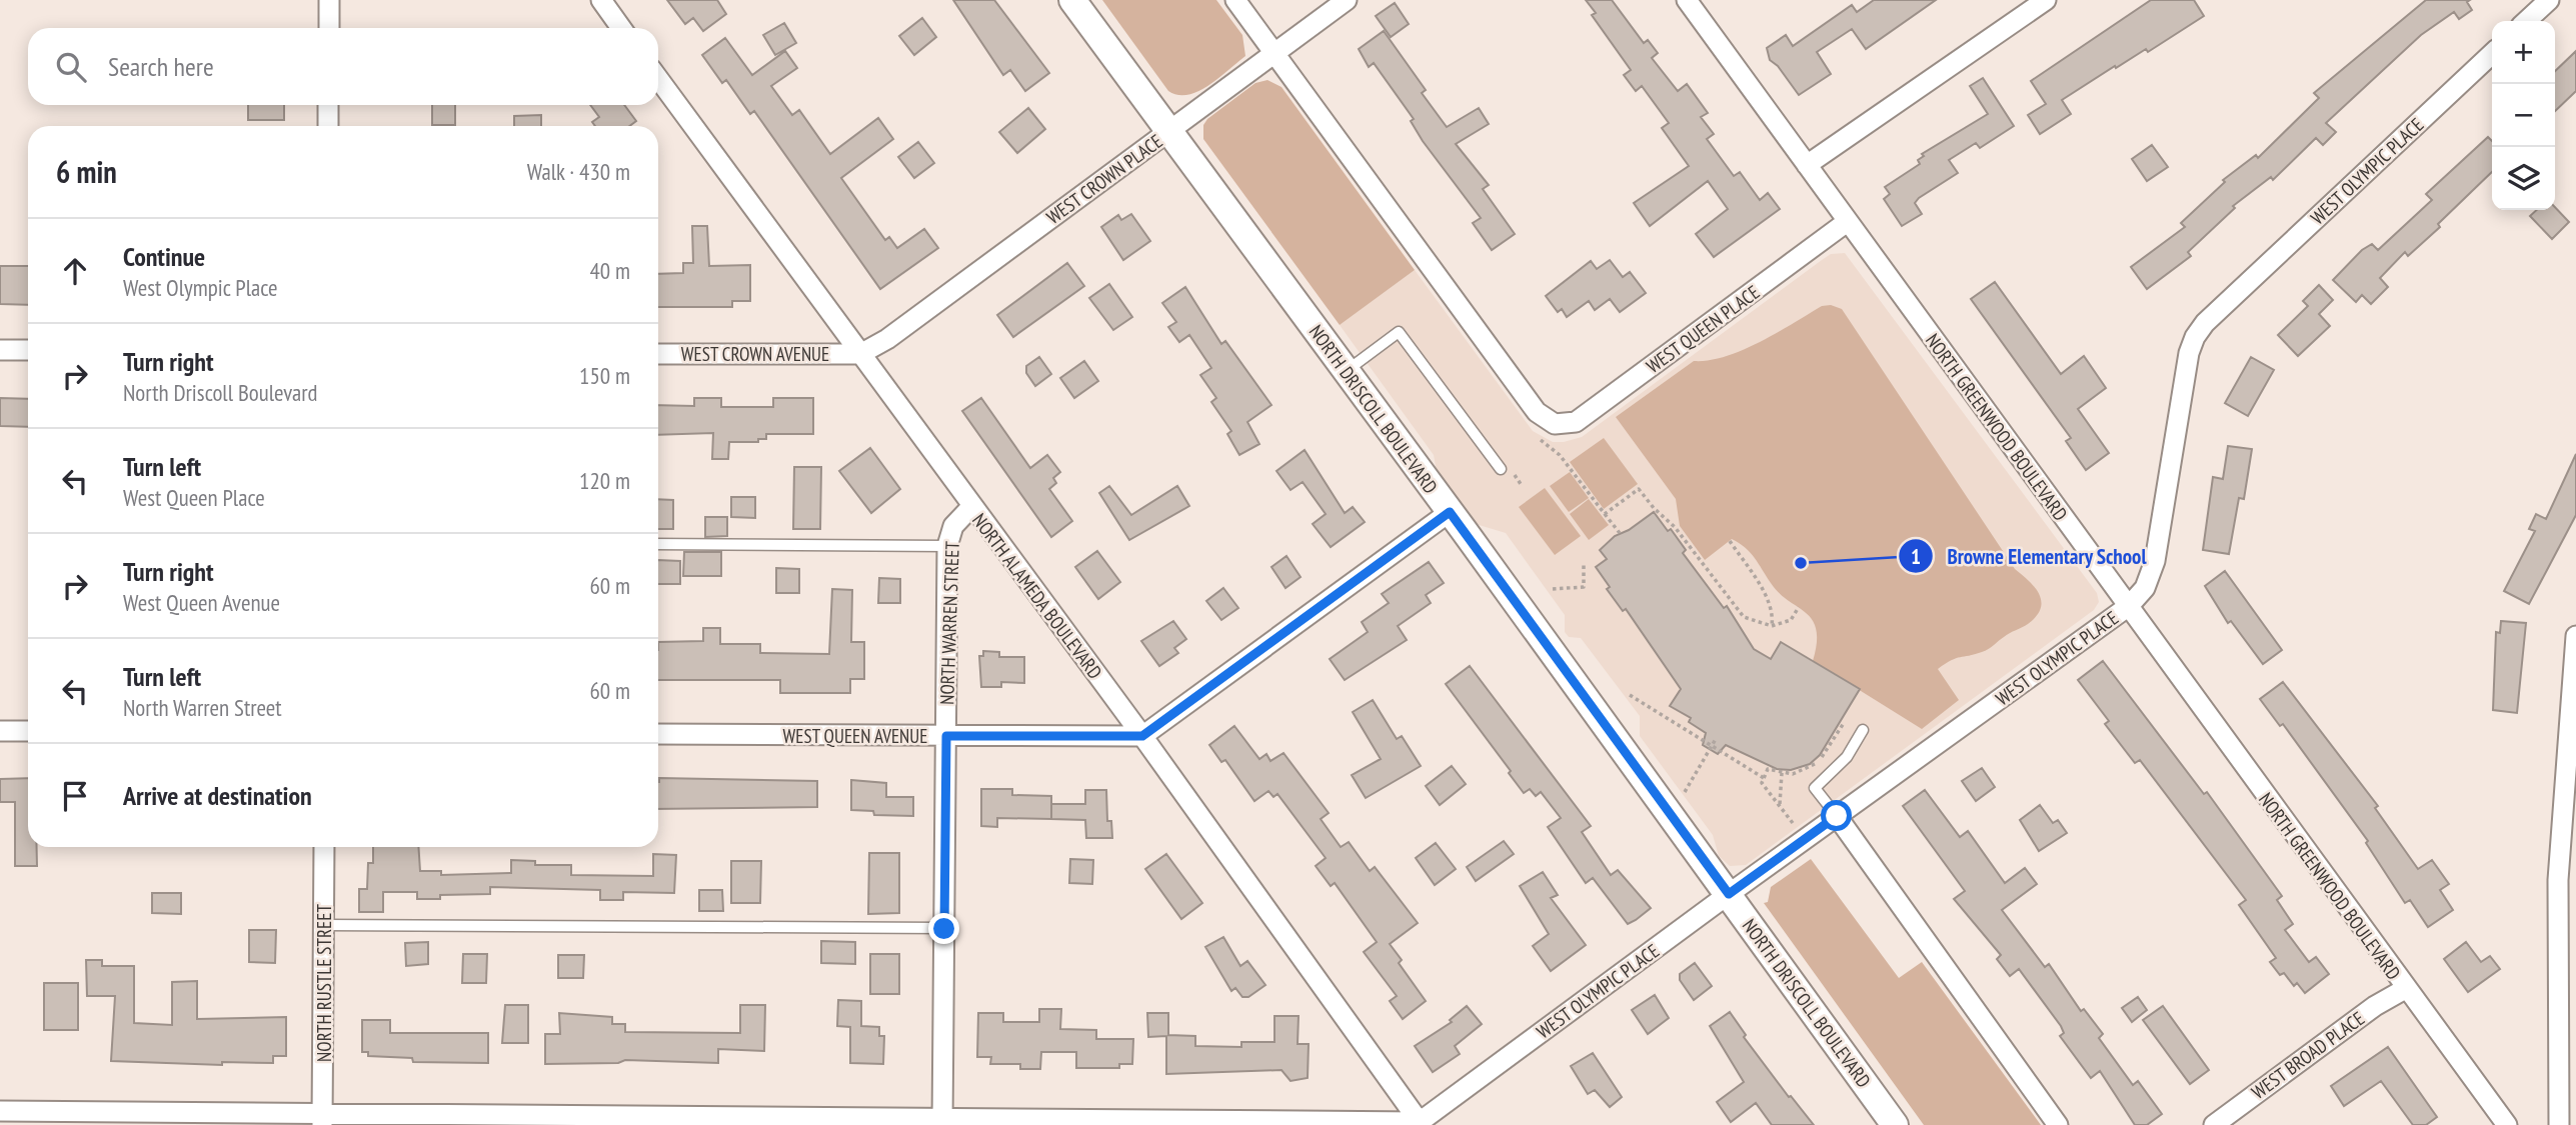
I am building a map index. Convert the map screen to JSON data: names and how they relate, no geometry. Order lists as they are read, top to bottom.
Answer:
{
  "streets": {
    "main road": ["NORTH DRISCOLL BOULEVARD"],
    "street": [
      "WEST OLYMPIC PLACE",
      "WEST CROWN PLACE",
      "WEST QUEEN PLACE",
      "WEST CROWN AVENUE",
      "NORTH GREENWOOD BOULEVARD",
      "NORTH ALAMEDA BOULEVARD",
      "NORTH WARREN STREET",
      "WEST QUEEN AVENUE",
      "NORTH RUSTLE STREET",
      "WEST BROAD PLACE"
    ]
  },
  "crossings": [
    ["WEST OLYMPIC PLACE", "NORTH DRISCOLL BOULEVARD"],
    ["WEST OLYMPIC PLACE", "NORTH GREENWOOD BOULEVARD"],
    ["WEST OLYMPIC PLACE", "NORTH ALAMEDA BOULEVARD"],
    ["WEST CROWN PLACE", "WEST QUEEN PLACE"],
    ["WEST CROWN PLACE", "WEST CROWN AVENUE"],
    ["WEST CROWN PLACE", "NORTH DRISCOLL BOULEVARD"],
    ["WEST CROWN PLACE", "NORTH ALAMEDA BOULEVARD"],
    ["WEST QUEEN PLACE", "NORTH GREENWOOD BOULEVARD"],
    ["WEST CROWN AVENUE", "NORTH ALAMEDA BOULEVARD"],
    ["NORTH GREENWOOD BOULEVARD", "WEST BROAD PLACE"],
    ["NORTH ALAMEDA BOULEVARD", "NORTH WARREN STREET"],
    ["NORTH ALAMEDA BOULEVARD", "WEST QUEEN AVENUE"],
    ["NORTH WARREN STREET", "WEST QUEEN AVENUE"]
  ],
  "places": ["Browne Elementary School"],
  "page": {
    "map_buttons": ["+", "−"],
    "search": "Search here",
    "heading": ["6 min", "Walk · 430 m"],
    "list": [
      ["Continue", "West Olympic Place", "40 m"],
      ["Turn right", "North Driscoll Boulevard", "150 m"],
      ["Turn left", "West Queen Place", "120 m"],
      ["Turn right", "West Queen Avenue", "60 m"],
      ["Turn left", "North Warren Street", "60 m"],
      "Arrive at destination"
    ]
  }
}
